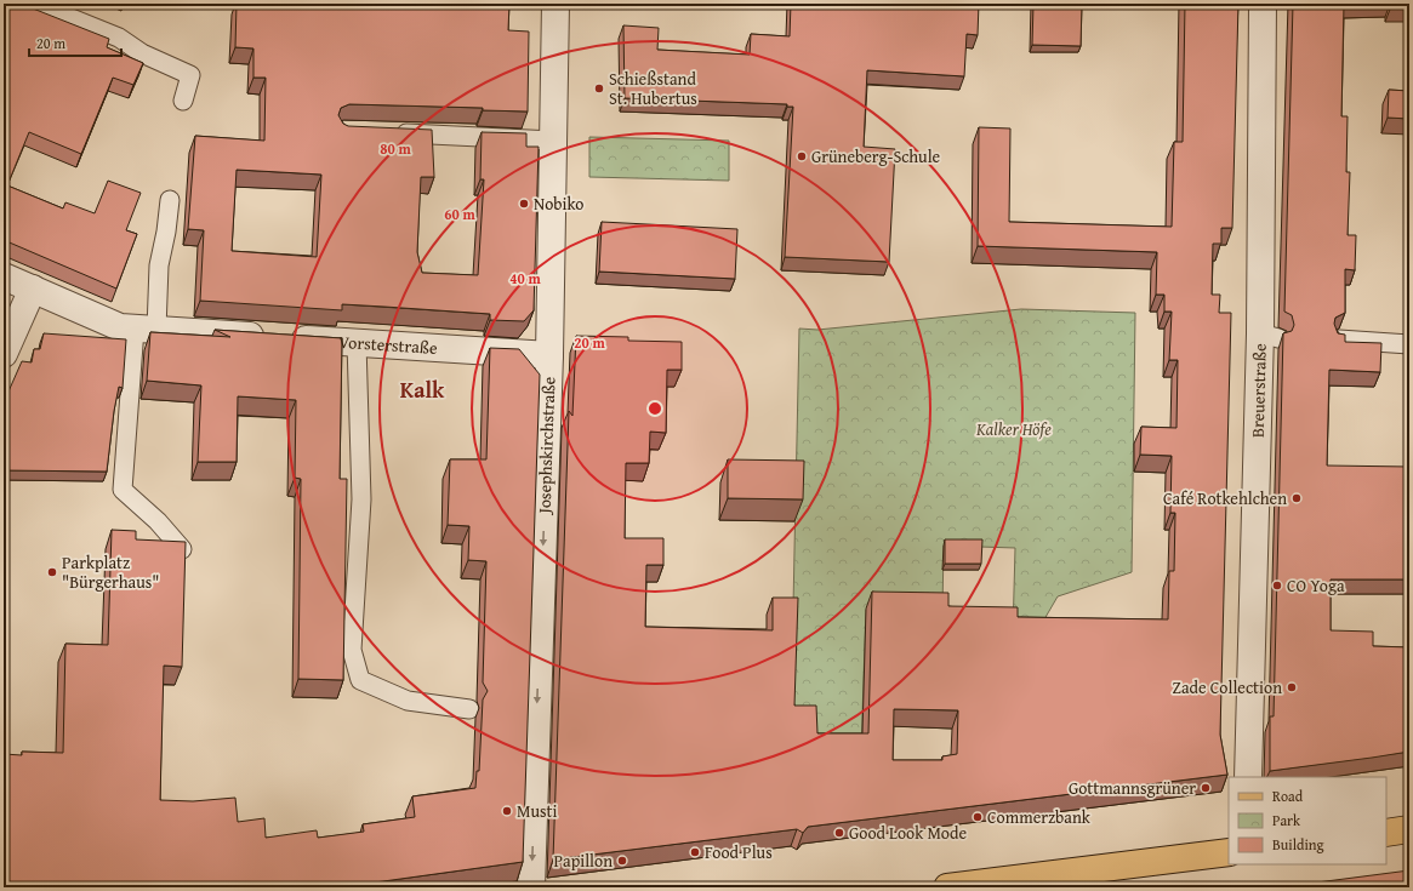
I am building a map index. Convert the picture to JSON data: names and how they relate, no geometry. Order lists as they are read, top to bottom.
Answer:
{
  "streets": {
    "street": ["Vorsterstraße", "Breuerstraße", "Josephskirchstraße"]
  },
  "crossings": [
    ["Vorsterstraße", "Josephskirchstraße"]
  ],
  "one_way": ["Josephskirchstraße"],
  "districts": ["Kalk"],
  "parks": ["Kalker Höfe"],
  "places": [
    "Schießstand St. Hubertus",
    "Grüneberg-Schule",
    "Nobiko",
    "Café Rotkehlchen",
    "Parkplatz \"Bürgerhaus\"",
    "CO Yoga",
    "Zade Collection",
    "Gottmannsgrüner",
    "Musti",
    "Commerzbank",
    "Good Look Mode",
    "Food Plus",
    "Papillon"
  ],
  "legend": ["Road", "Park", "Building"],
  "scale_bar": "20 m",
  "rings": [
    "80 m",
    "60 m",
    "40 m",
    "20 m"
  ]
}
